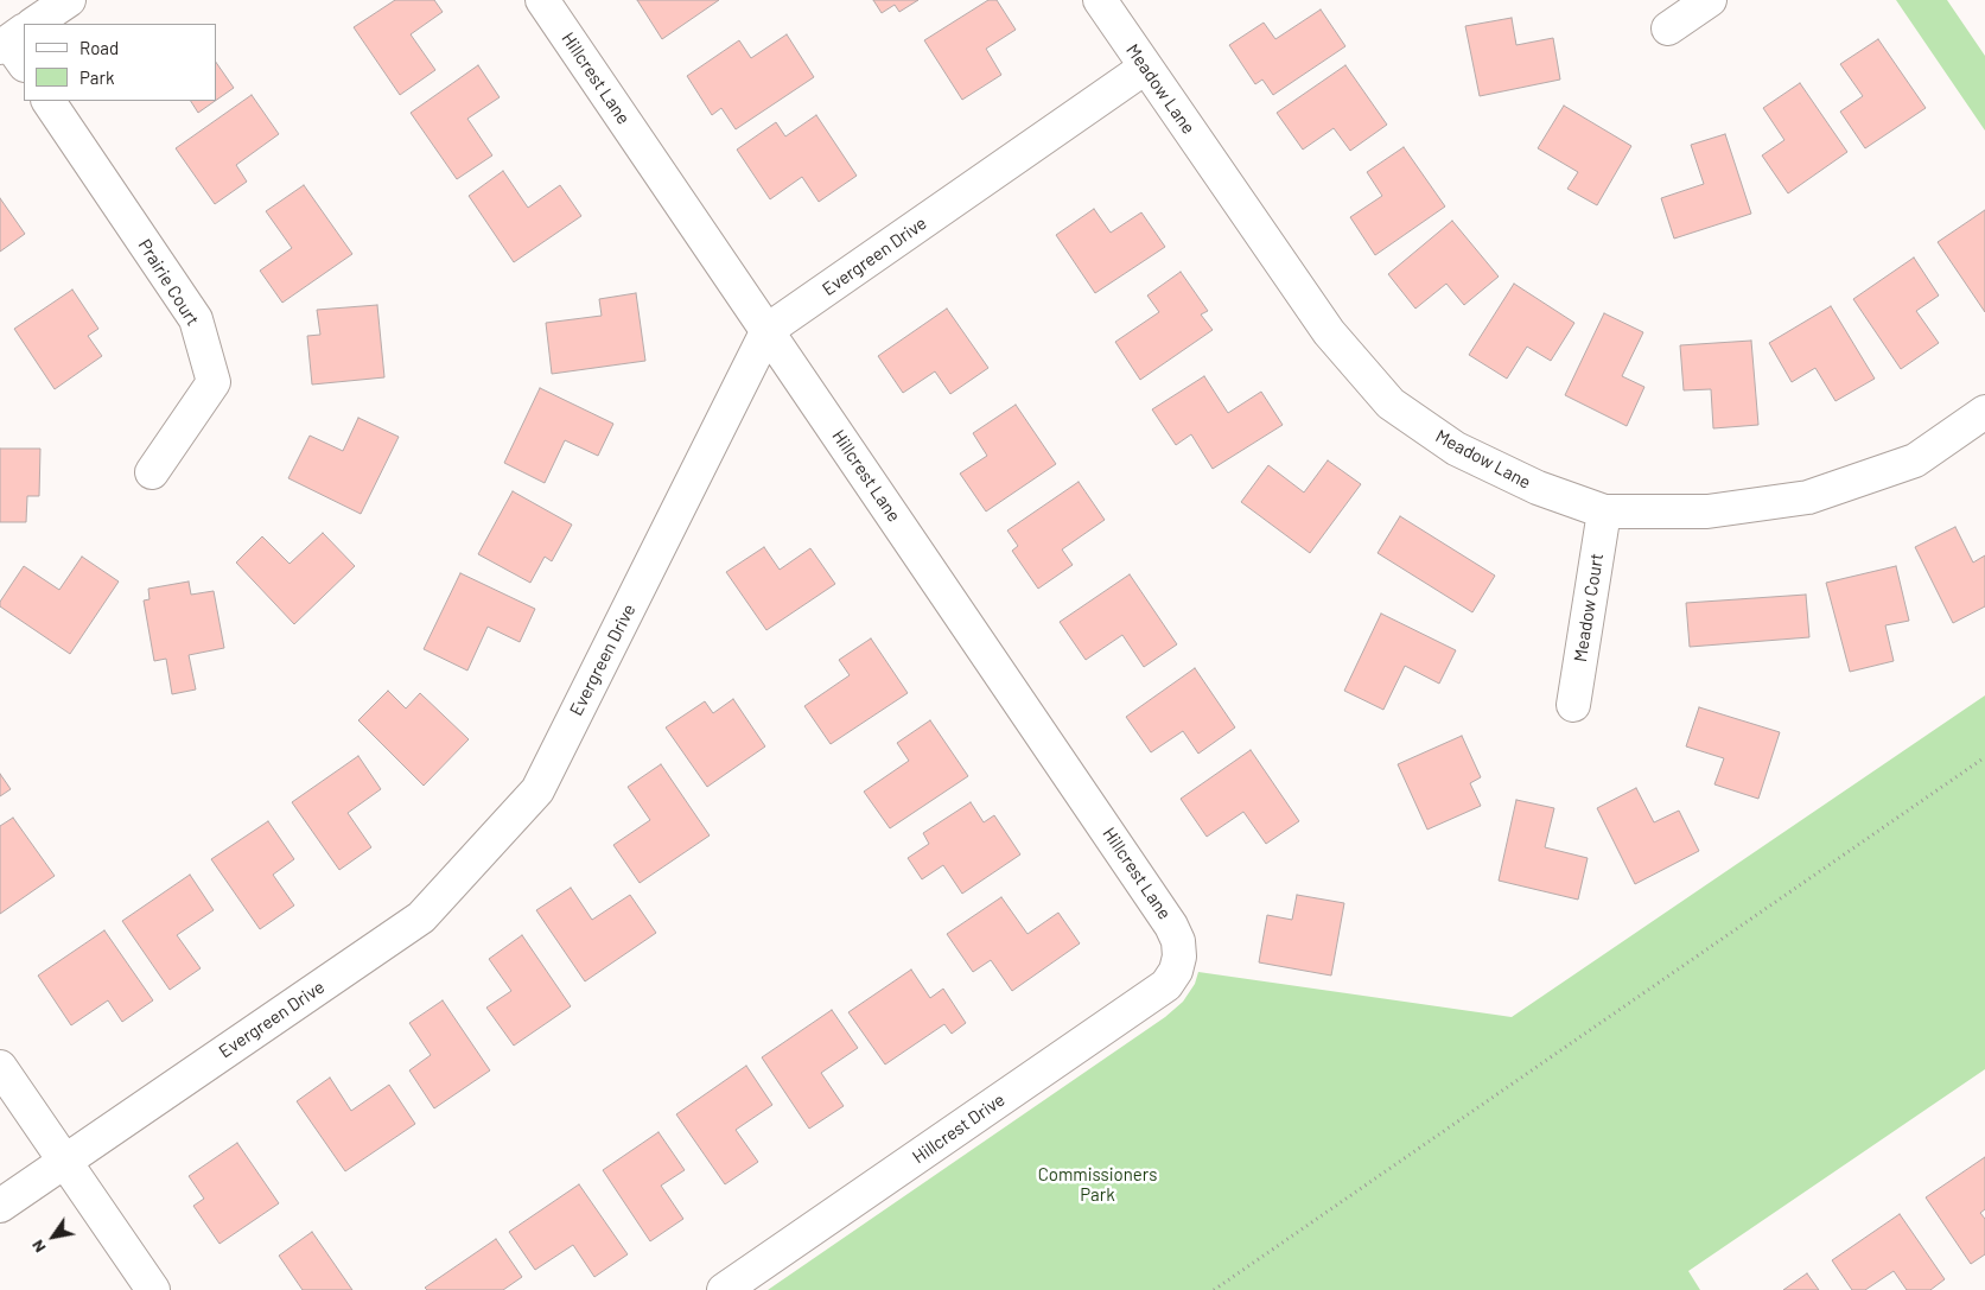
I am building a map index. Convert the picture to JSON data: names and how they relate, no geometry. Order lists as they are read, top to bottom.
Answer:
{
  "streets": {
    "street": [
      "Hillcrest Lane",
      "Meadow Lane",
      "Evergreen Drive",
      "Prairie Court",
      "Meadow Court",
      "Hillcrest Drive"
    ]
  },
  "crossings": [
    ["Hillcrest Lane", "Evergreen Drive"],
    ["Hillcrest Lane", "Hillcrest Drive"],
    ["Meadow Lane", "Evergreen Drive"],
    ["Meadow Lane", "Meadow Court"]
  ],
  "parks": ["Commissioners Park"],
  "legend": ["Road", "Park"],
  "north": "bottom left"
}
